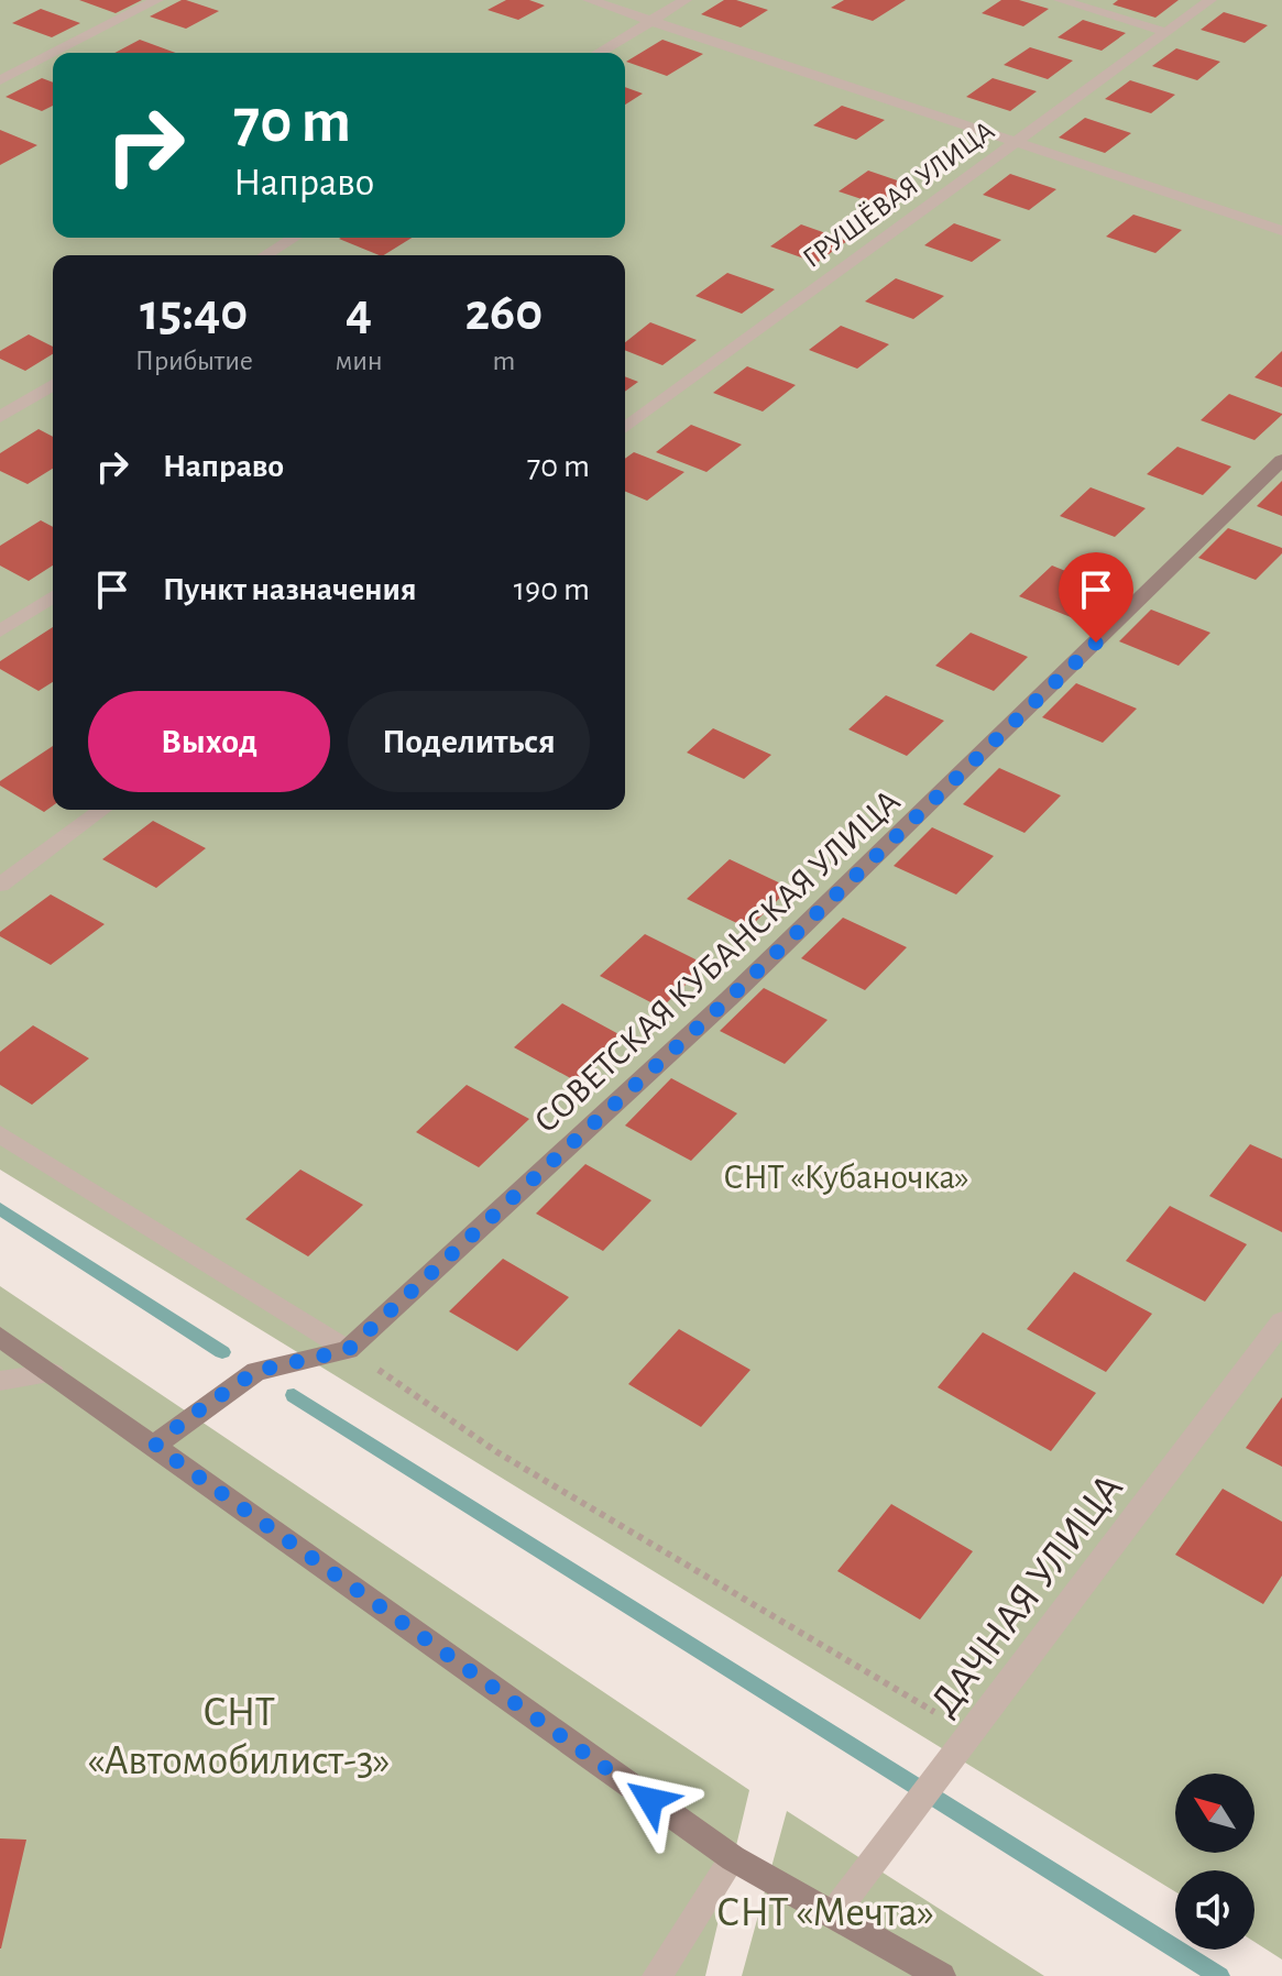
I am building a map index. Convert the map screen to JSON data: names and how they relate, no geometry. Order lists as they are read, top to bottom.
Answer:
{
  "streets": {
    "street": ["ГРУШЁВАЯ УЛИЦА", "СОВЕТСКАЯ КУБАНСКАЯ УЛИЦА", "ДАЧНАЯ УЛИЦА"]
  },
  "parks": ["СНТ «Кубаночка»", "СНТ «Автомобилист-3»", "СНТ «Мечта»"],
  "north": "top left",
  "page": {
    "turn": ["70 m", "Направо"],
    "eta": [
      "15:40",
      "Прибытие",
      "4",
      "мин",
      "260",
      "m"
    ],
    "list": [
      {
        "name": "Направо",
        "value": "70 m"
      },
      {
        "name": "Пункт назначения",
        "value": "190 m"
      }
    ],
    "buttons": ["Выход", "Поделиться"]
  }
}
